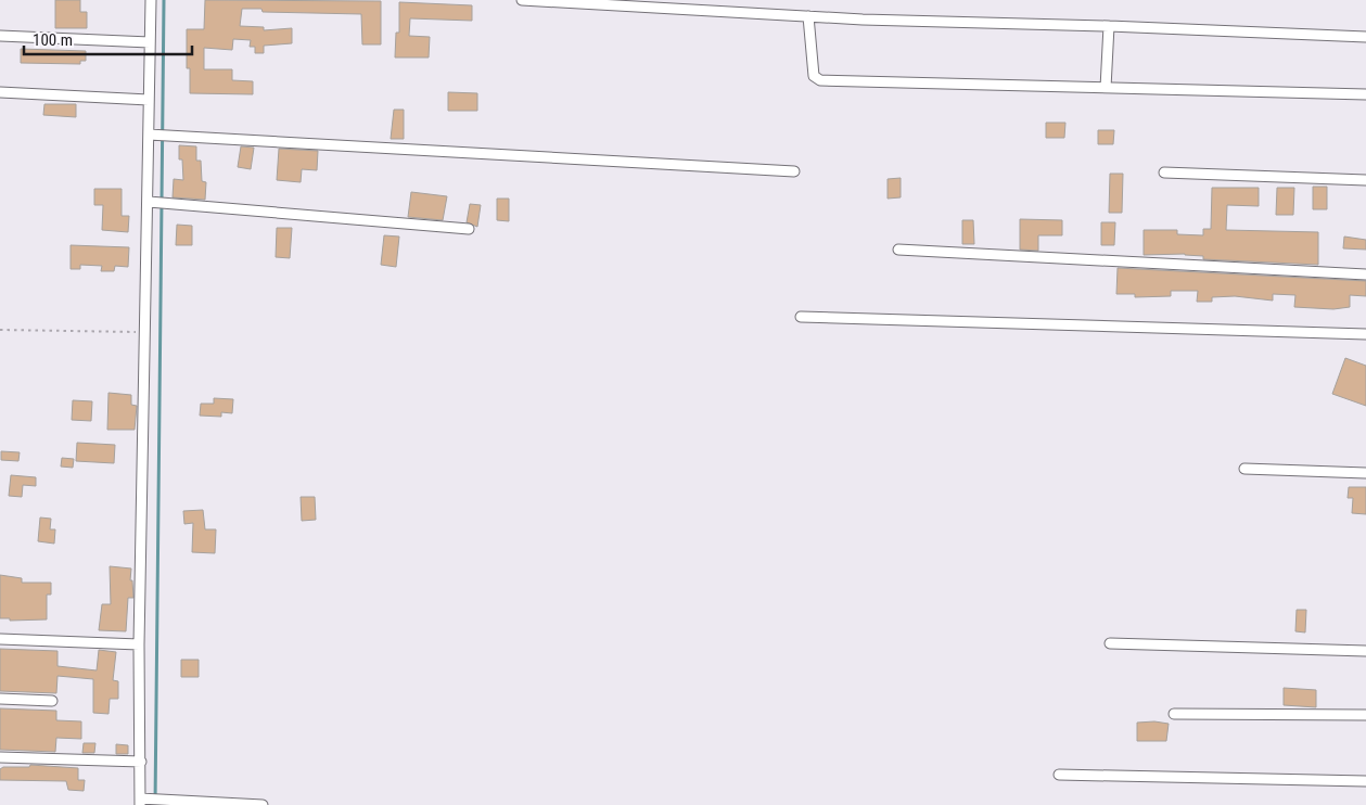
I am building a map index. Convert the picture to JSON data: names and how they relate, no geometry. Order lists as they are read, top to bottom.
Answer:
{
  "scale_bar": "100 m"
}
